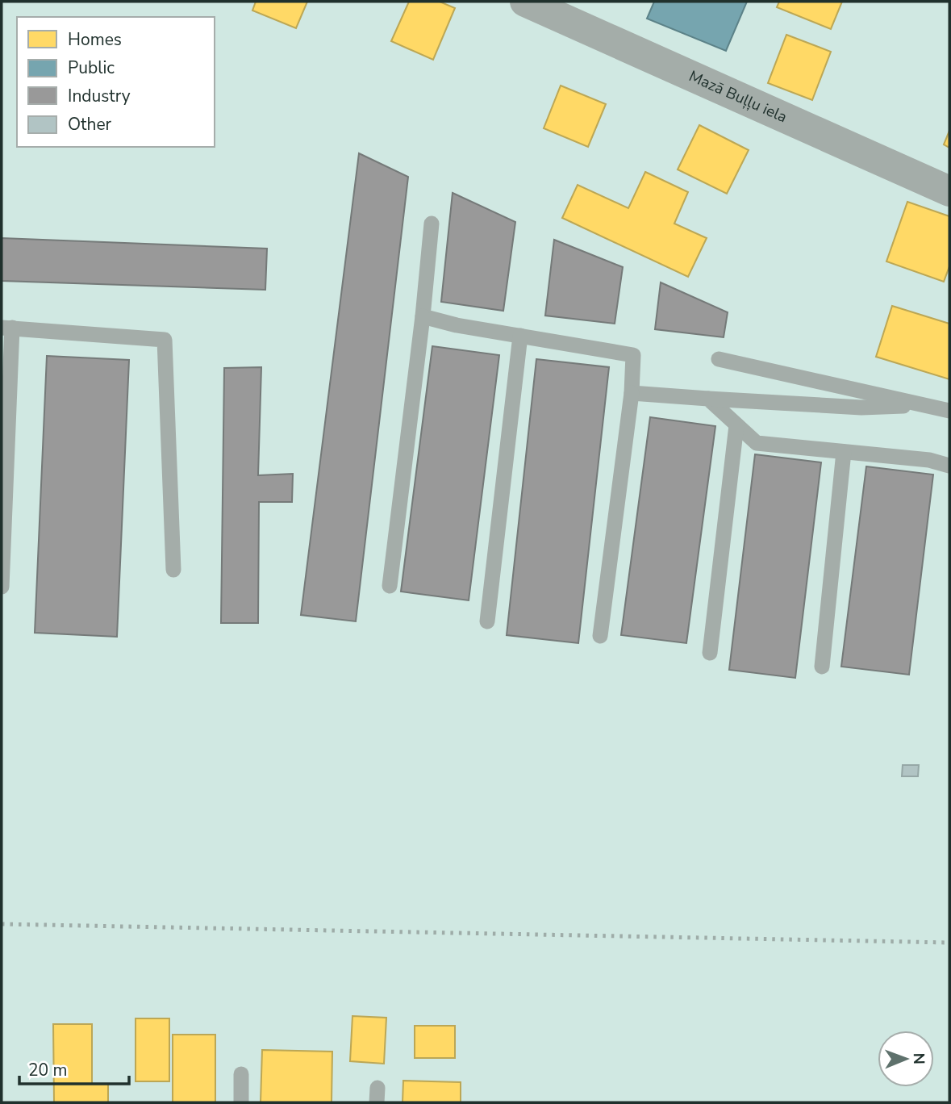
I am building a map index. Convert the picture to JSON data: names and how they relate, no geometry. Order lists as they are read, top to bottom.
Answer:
{
  "streets": {
    "street": ["Mazā Buļļu iela"]
  },
  "legend": [
    "Homes",
    "Public",
    "Industry",
    "Other"
  ],
  "scale_bar": "20 m",
  "north": "right"
}
